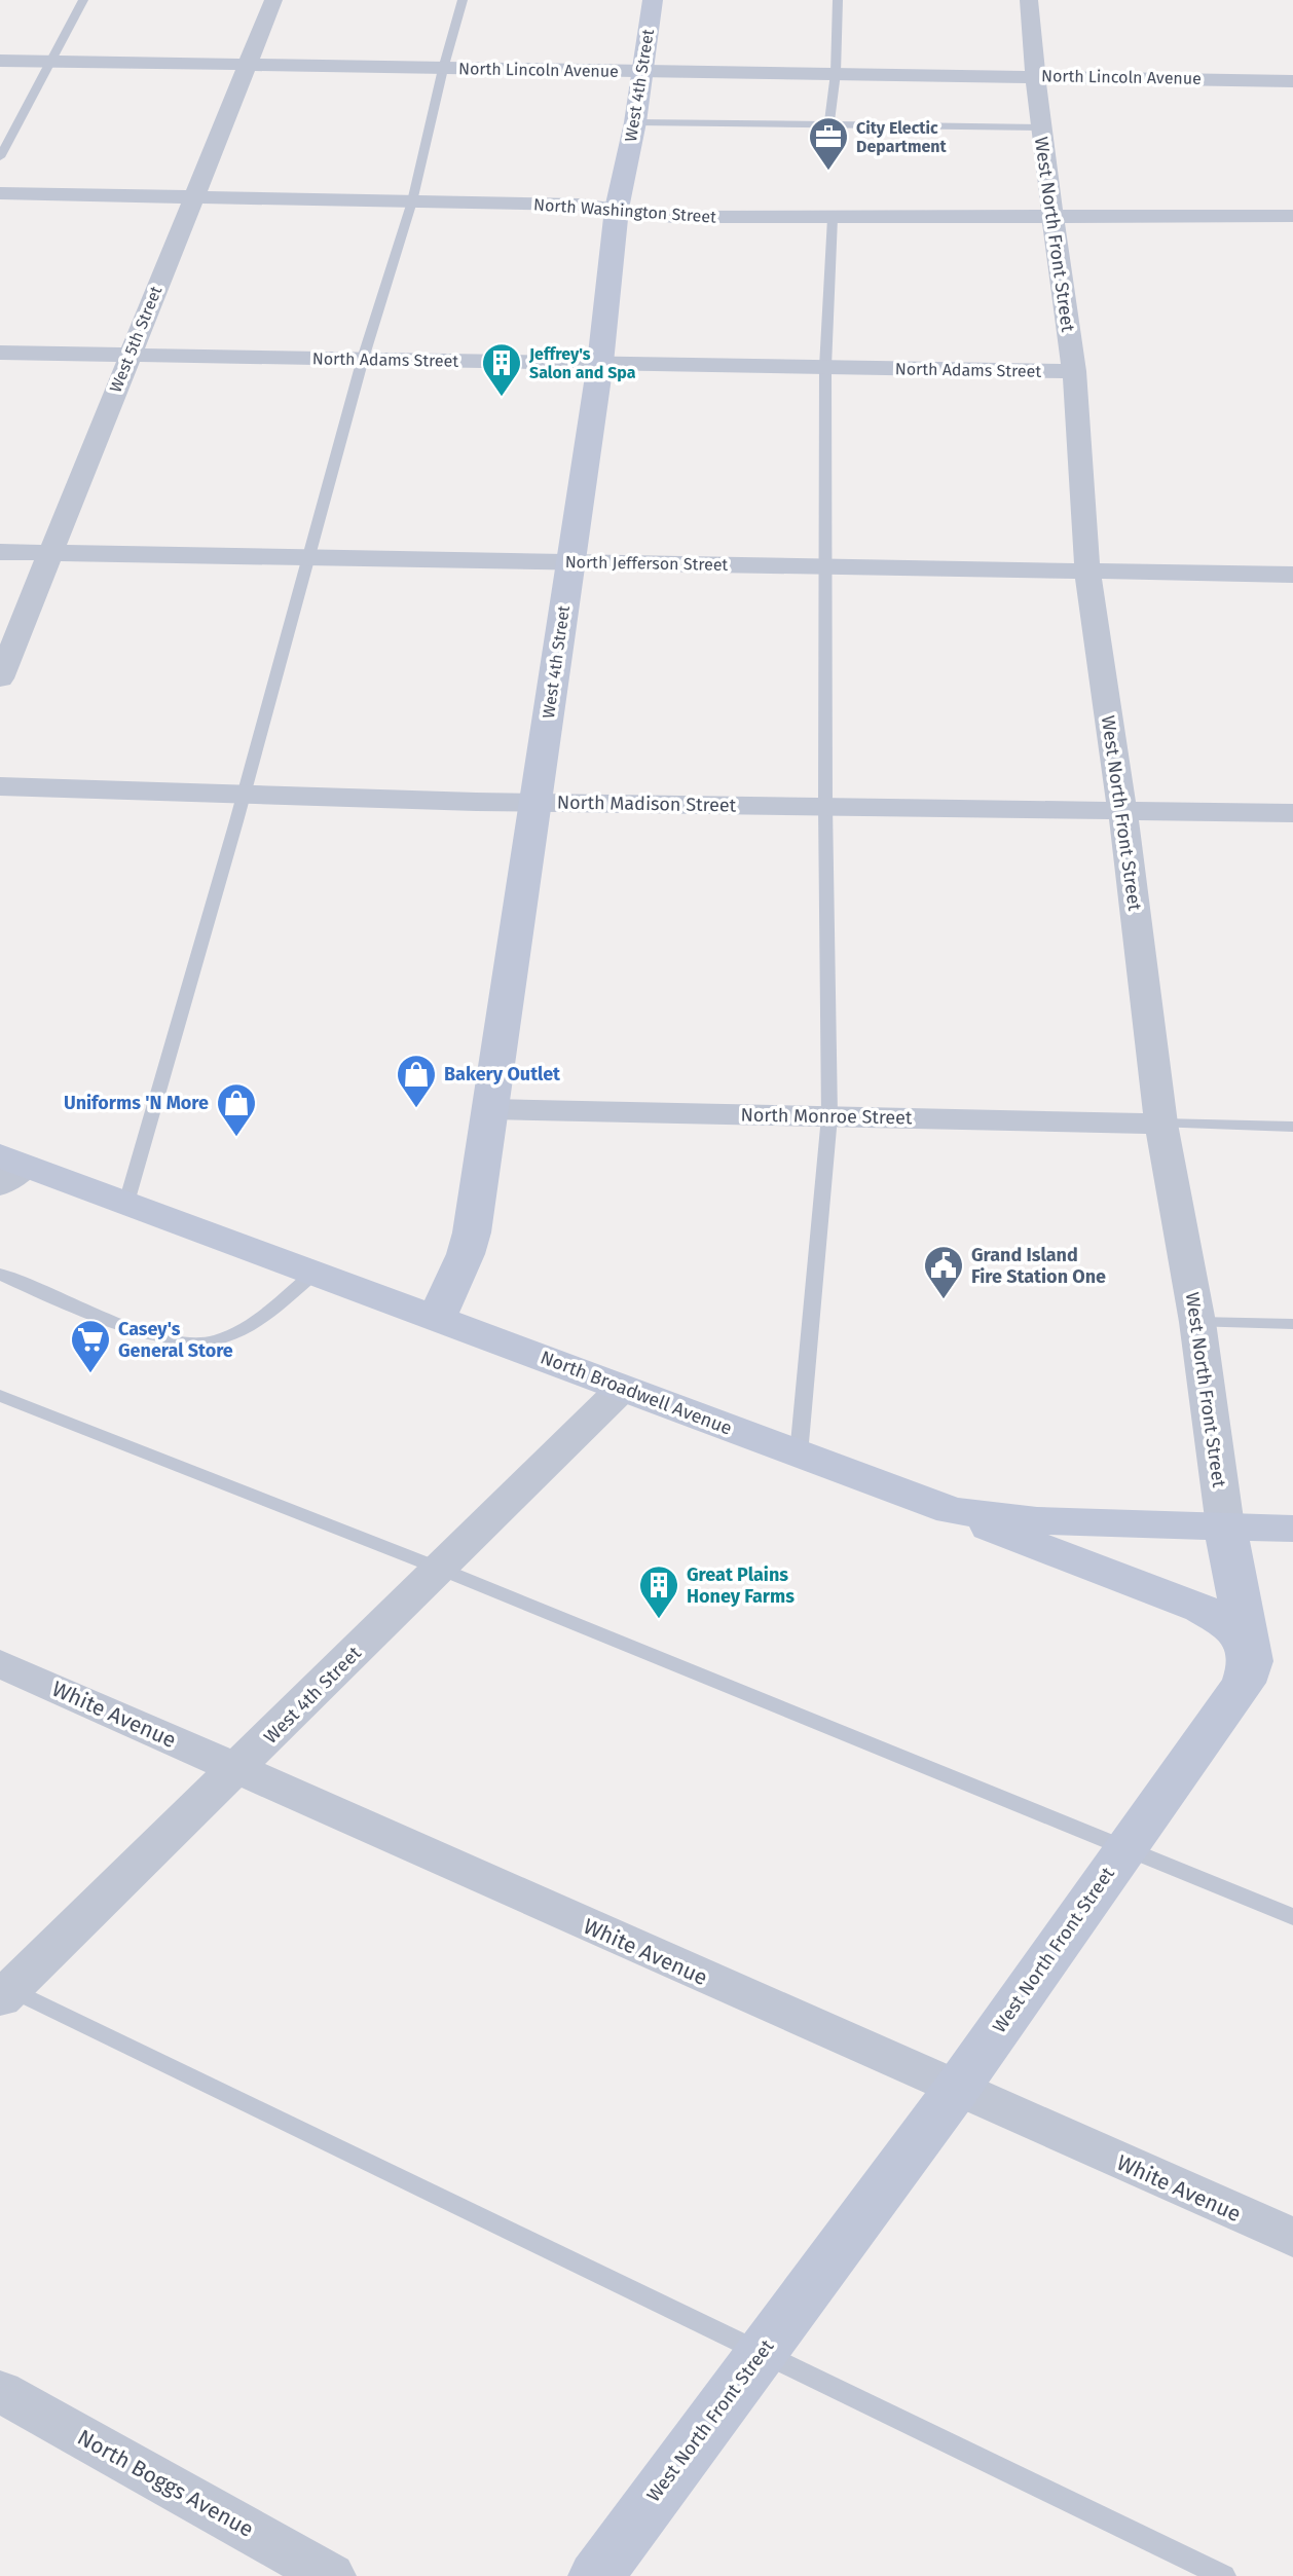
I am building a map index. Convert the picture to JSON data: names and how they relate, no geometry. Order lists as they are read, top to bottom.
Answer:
{
  "streets": {
    "main road": ["West 4th Street", "West North Front Street", "North Broadwell Avenue"],
    "street": [
      "North Lincoln Avenue",
      "North Washington Street",
      "West 5th Street",
      "North Adams Street",
      "North Jefferson Street",
      "North Madison Street",
      "North Monroe Street",
      "White Avenue",
      "North Boggs Avenue"
    ]
  },
  "crossings": [
    ["North Lincoln Avenue", "West 4th Street"],
    ["North Lincoln Avenue", "West North Front Street"],
    ["North Lincoln Avenue", "West 5th Street"],
    ["West 4th Street", "North Washington Street"],
    ["West 4th Street", "North Adams Street"],
    ["West 4th Street", "North Jefferson Street"],
    ["West 4th Street", "North Madison Street"],
    ["West 4th Street", "North Monroe Street"],
    ["West 4th Street", "North Broadwell Avenue"],
    ["West 4th Street", "White Avenue"],
    ["North Washington Street", "West North Front Street"],
    ["North Washington Street", "West 5th Street"],
    ["West North Front Street", "North Adams Street"],
    ["West North Front Street", "North Jefferson Street"],
    ["West North Front Street", "North Madison Street"],
    ["West North Front Street", "North Monroe Street"],
    ["West North Front Street", "North Broadwell Avenue"],
    ["West North Front Street", "White Avenue"],
    ["West 5th Street", "North Adams Street"],
    ["West 5th Street", "North Jefferson Street"]
  ],
  "places": {
    "office": ["City Electic Department"],
    "building": ["Jeffrey's Salon and Spa", "Great Plains Honey Farms"],
    "shop": ["Bakery Outlet", "Uniforms 'N More"],
    "public building": ["Grand Island Fire Station One"],
    "supermarket": ["Casey's General Store"]
  }
}
